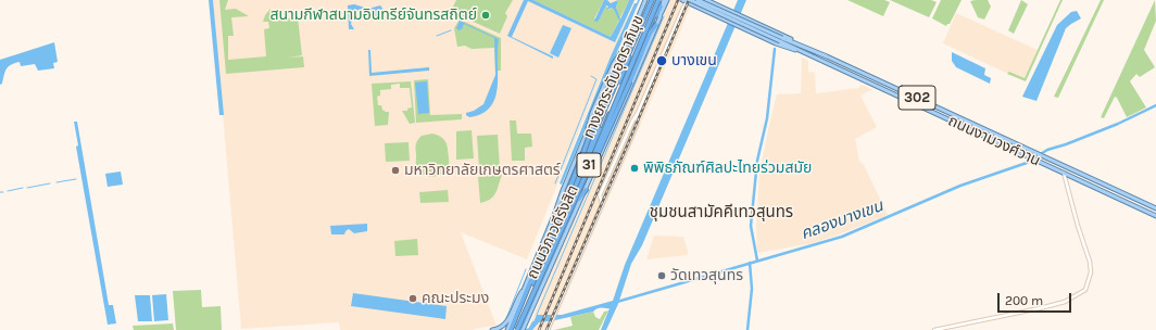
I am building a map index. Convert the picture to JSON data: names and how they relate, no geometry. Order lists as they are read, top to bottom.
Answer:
{
  "streets": {
    "highway": ["ทางยกระดับอุตราภิมุข", "31", "ถนนวิภาวดีรังสิต"],
    "main road": ["302", "ถนนงามวงศ์วาน"]
  },
  "crossings": [
    ["ทางยกระดับอุตราภิมุข", "ถนนวิภาวดีรังสิต"]
  ],
  "districts": ["ชุมชนสามัคคีเทวสุนทร"],
  "water": ["คลองบางเขน"],
  "places": [
    "สนามกีฬาสนามอินทรีย์จันทรสถิตย์",
    "บางเขน",
    "พิพิธภัณฑ์ศิลปะไทยร่วมสมัย",
    "มหาวิทยาลัยเกษตรศาสตร์",
    "วัดเทวสุนทร",
    "คณะประมง"
  ],
  "scale_bar": "200 m"
}
